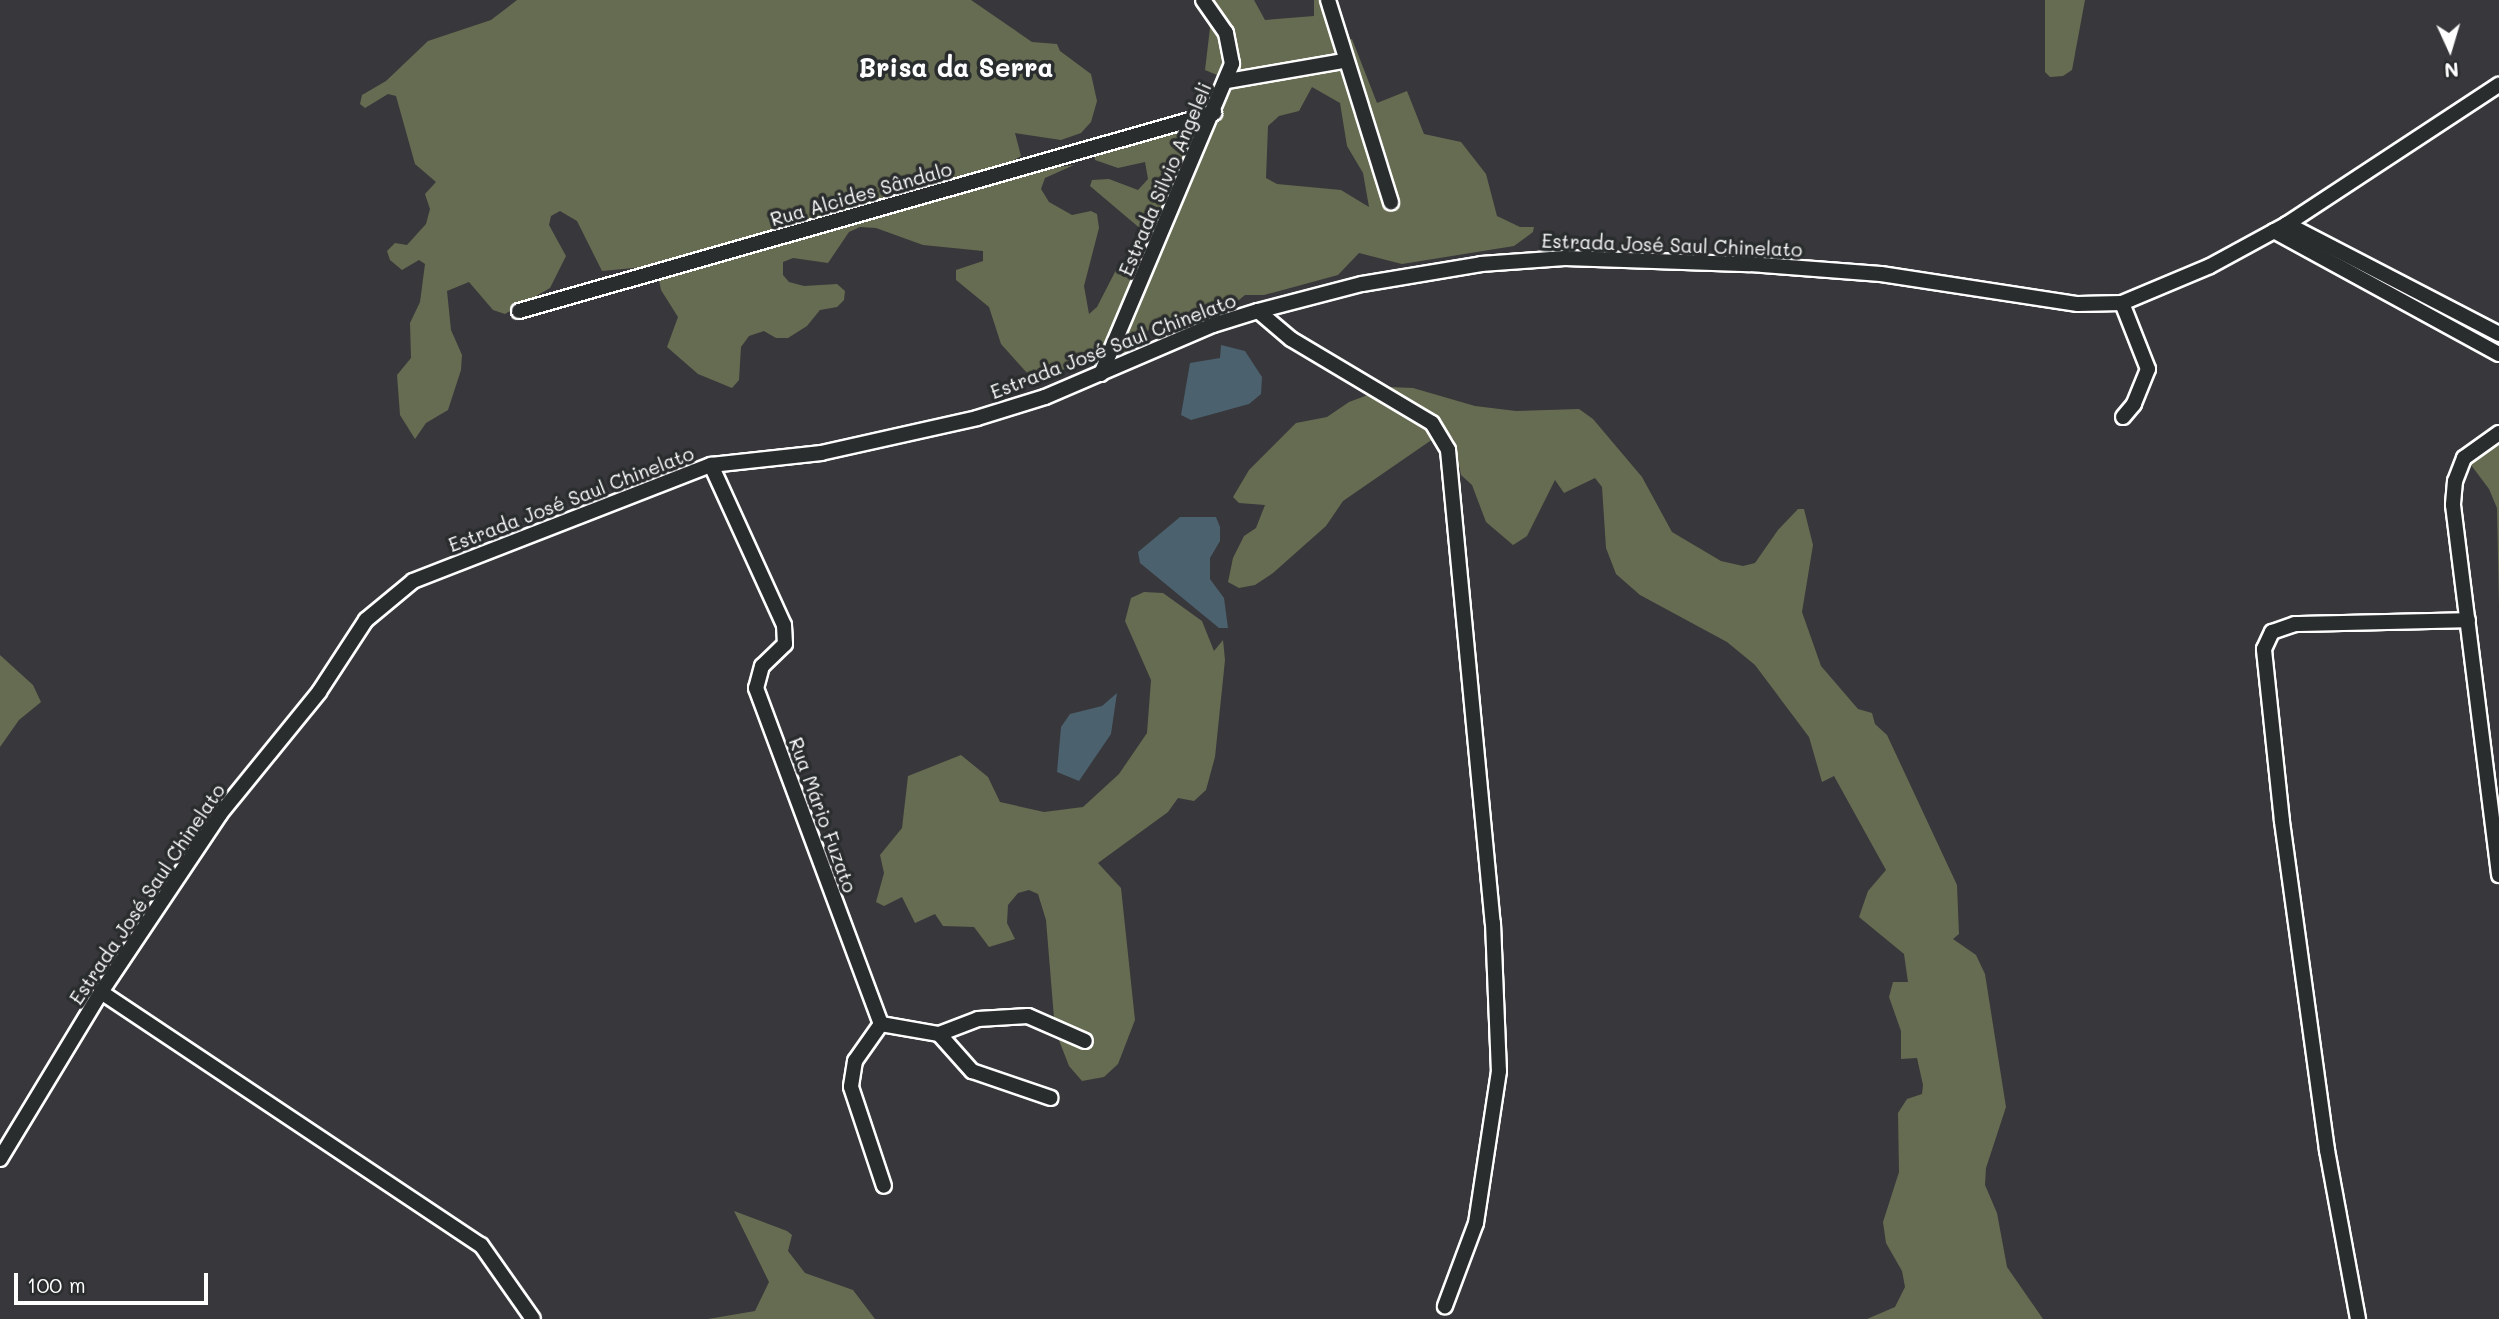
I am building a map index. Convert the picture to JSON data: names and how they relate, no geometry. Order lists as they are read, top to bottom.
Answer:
{
  "streets": {
    "street": [
      "Estrada Silvio Angeleli",
      "Rua Alcides Sândalo",
      "Estrada José Saul Chinelato",
      "Rua Mário Fuzato"
    ]
  },
  "crossings": [
    ["Estrada Silvio Angeleli", "Rua Alcides Sândalo"],
    ["Estrada Silvio Angeleli", "Estrada José Saul Chinelato"],
    ["Estrada José Saul Chinelato", "Rua Mário Fuzato"]
  ],
  "districts": ["Brisa da Serra"],
  "scale_bar": "100 m",
  "north": "bottom"
}
